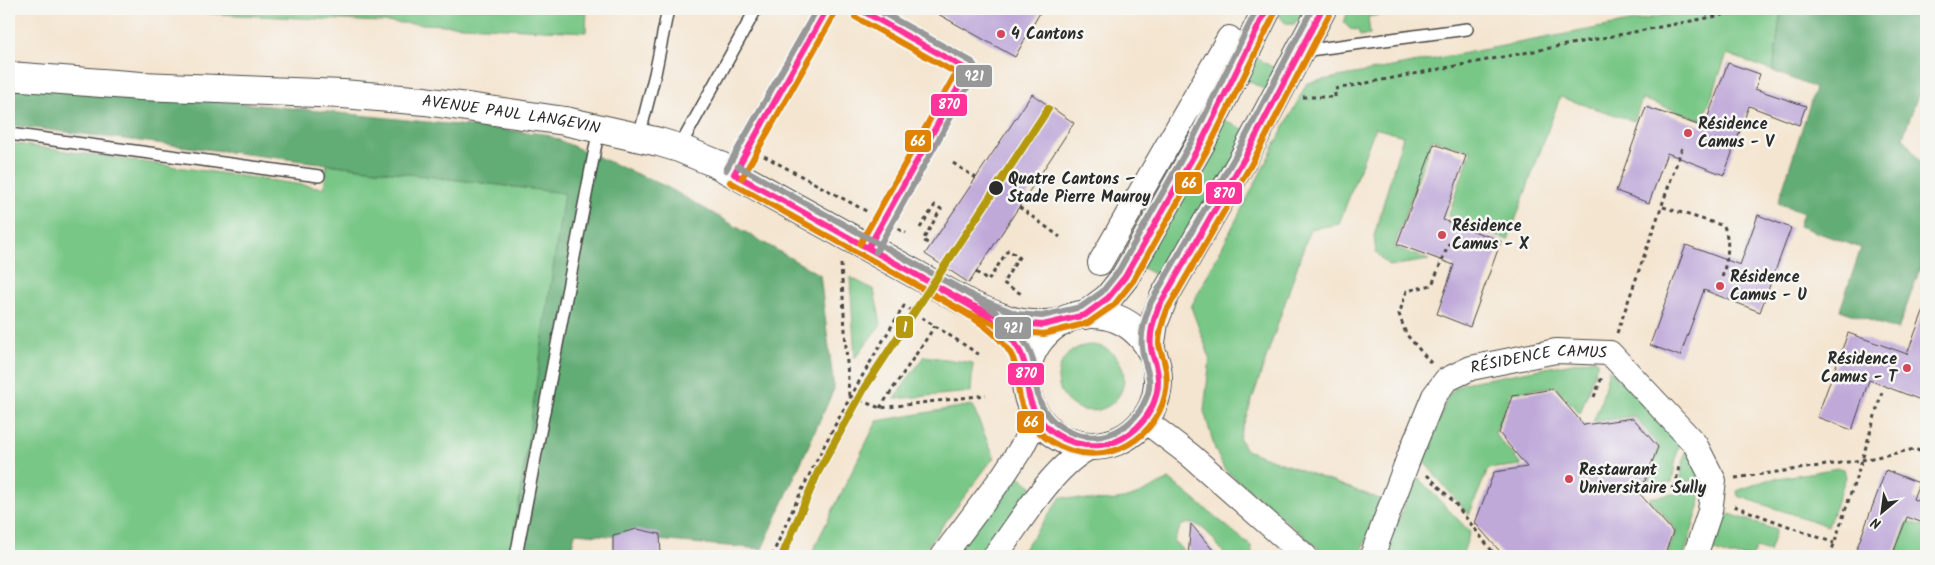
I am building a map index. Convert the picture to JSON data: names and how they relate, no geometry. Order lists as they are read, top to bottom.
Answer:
{
  "streets": {
    "street": ["AVENUE PAUL LANGEVIN", "RÉSIDENCE CAMUS"]
  },
  "places": [
    "4 Cantons",
    "Résidence Camus - V",
    "Quatre Cantons – Stade Pierre Mauroy",
    "Résidence Camus - X",
    "Résidence Camus - U",
    "Résidence Camus - T",
    "Restaurant Universitaire Sully"
  ],
  "lines": [
    "transit line 870",
    "transit line 921",
    "transit line 66",
    "transit line 1"
  ],
  "north": "bottom left"
}
